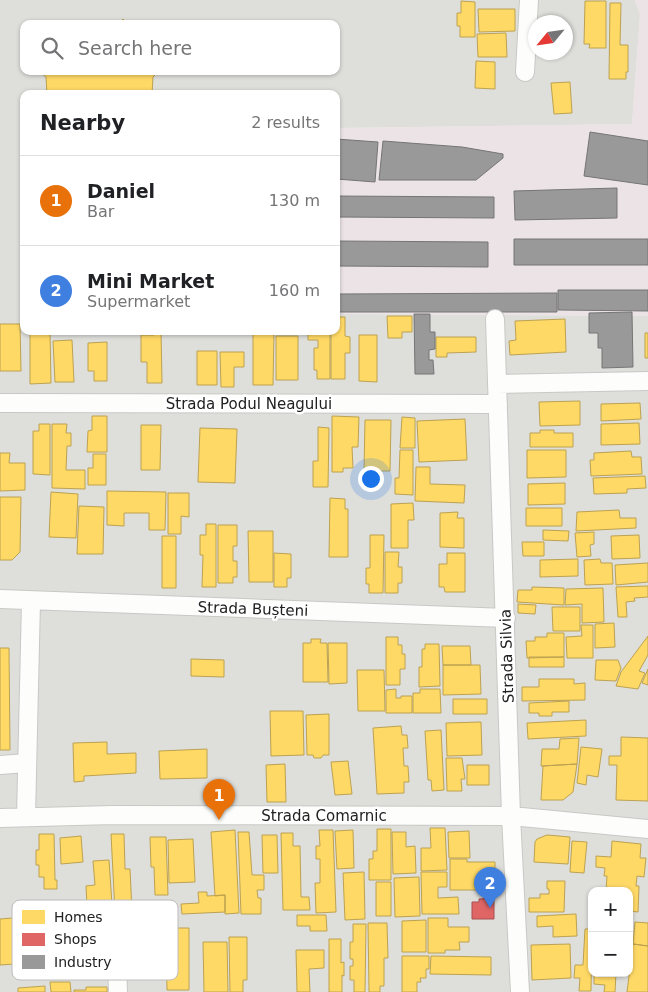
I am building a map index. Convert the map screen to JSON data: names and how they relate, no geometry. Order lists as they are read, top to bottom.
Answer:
{
  "streets": {
    "street": [
      "Strada Podul Neagului",
      "Strada Bușteni",
      "Strada Silvia",
      "Strada Comarnic"
    ]
  },
  "crossings": [
    ["Strada Podul Neagului", "Strada Silvia"],
    ["Strada Bușteni", "Strada Silvia"],
    ["Strada Silvia", "Strada Comarnic"]
  ],
  "legend": ["Homes", "Shops", "Industry"],
  "north": "bottom left",
  "page": {
    "search": "Search here",
    "heading": ["Nearby", "2 results"],
    "list": [
      {
        "mark": "1",
        "name": "Daniel",
        "note": "Bar",
        "value": "130 m"
      },
      {
        "mark": "2",
        "name": "Mini Market",
        "note": "Supermarket",
        "value": "160 m"
      }
    ],
    "pins": ["1", "2"],
    "map_buttons": ["+", "−"]
  }
}
